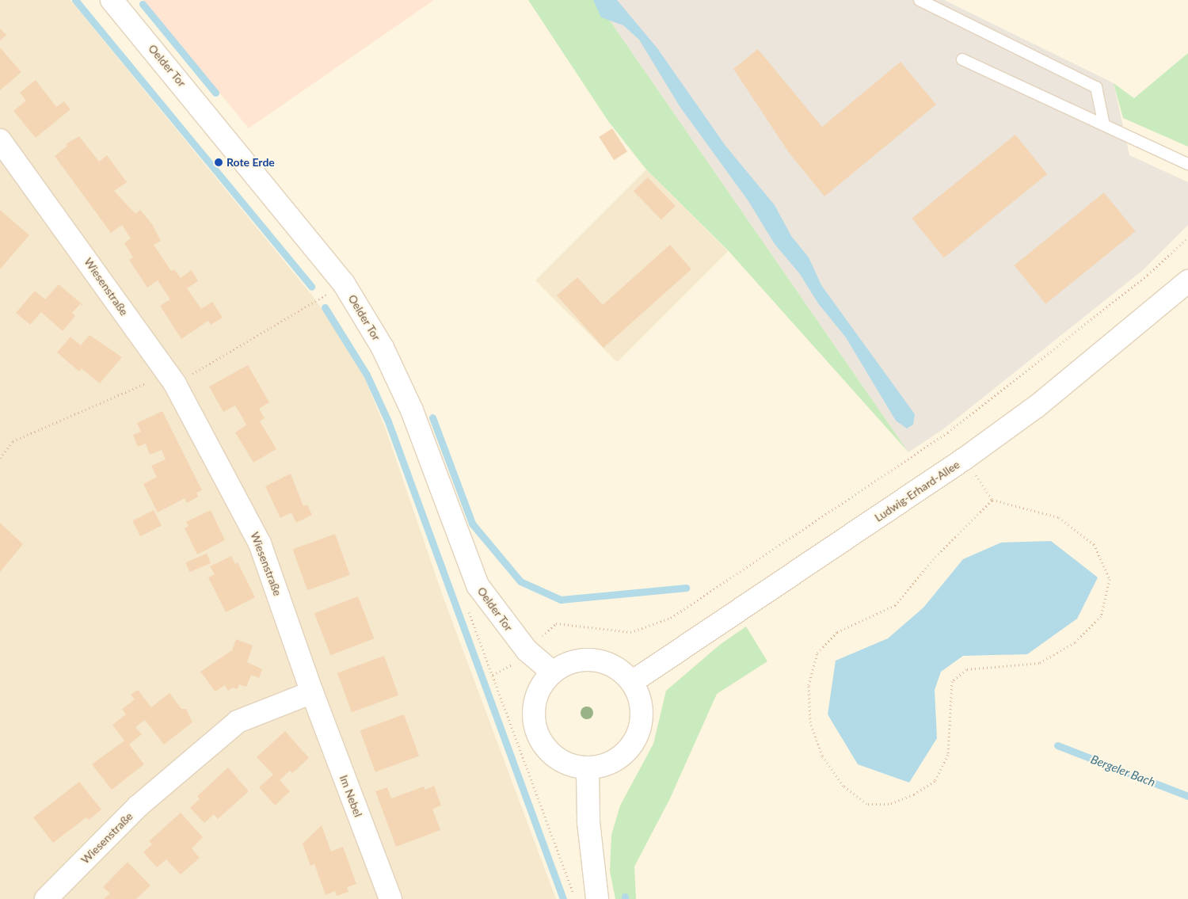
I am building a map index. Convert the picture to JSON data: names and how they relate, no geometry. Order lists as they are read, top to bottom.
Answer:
{
  "streets": {
    "street": [
      "Oelder Tor",
      "Wiesenstraße",
      "Ludwig-Erhard-Allee",
      "Im Nebel"
    ]
  },
  "crossings": [
    ["Oelder Tor", "Ludwig-Erhard-Allee"],
    ["Wiesenstraße", "Im Nebel"]
  ],
  "water": ["Bergeler Bach"],
  "places": ["Rote Erde"]
}
